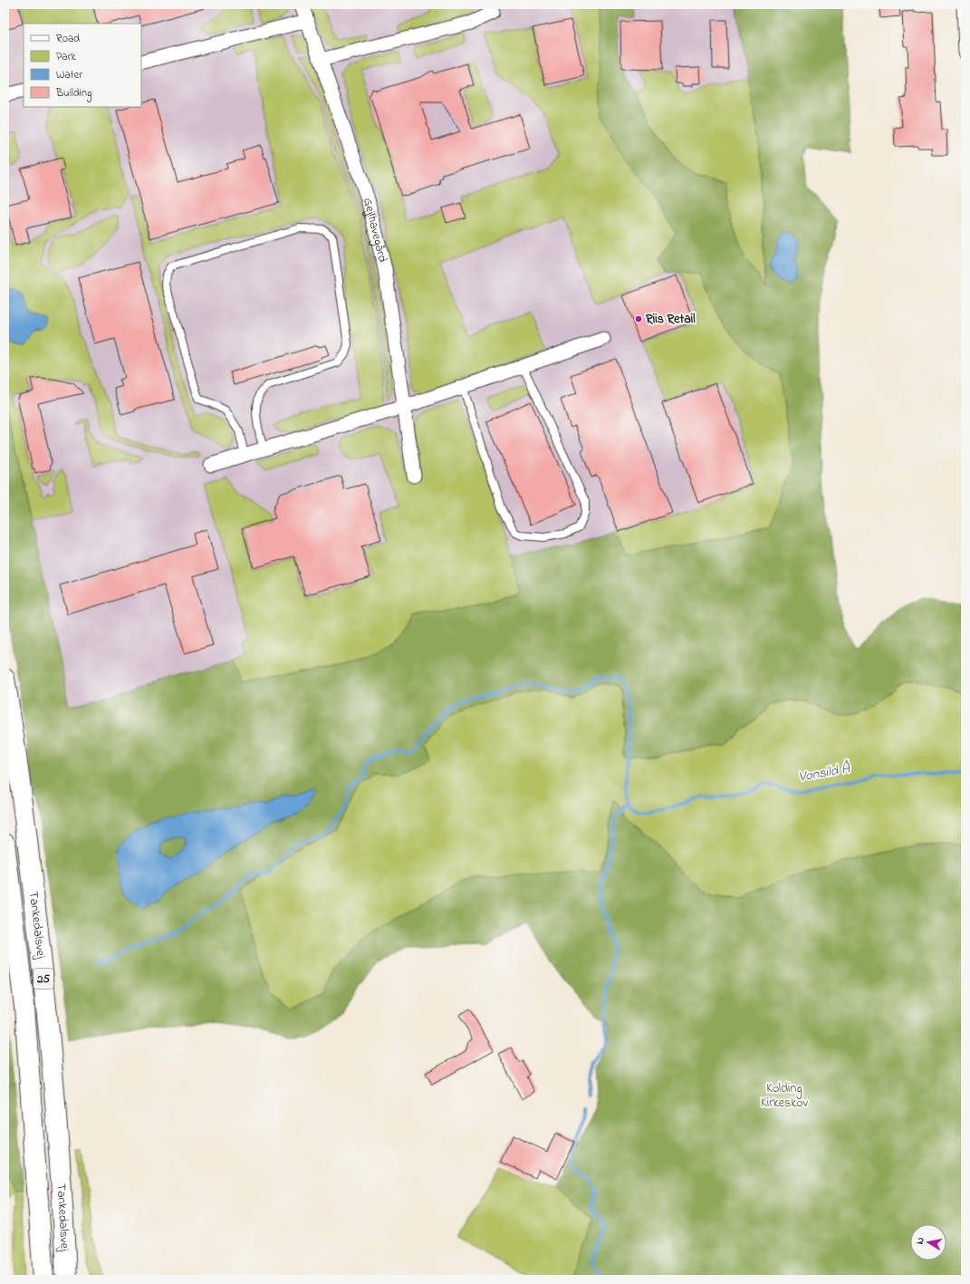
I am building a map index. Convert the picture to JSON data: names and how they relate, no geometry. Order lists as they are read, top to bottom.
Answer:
{
  "streets": {
    "highway": ["Tankedalsvej", "25"],
    "street": ["Gejlhavegård"]
  },
  "water": ["Vonsild Å"],
  "parks": ["Kolding Kirkeskov"],
  "places": ["Riis Retail"],
  "legend": [
    "Road",
    "Park",
    "Water",
    "Building"
  ],
  "north": "left"
}
